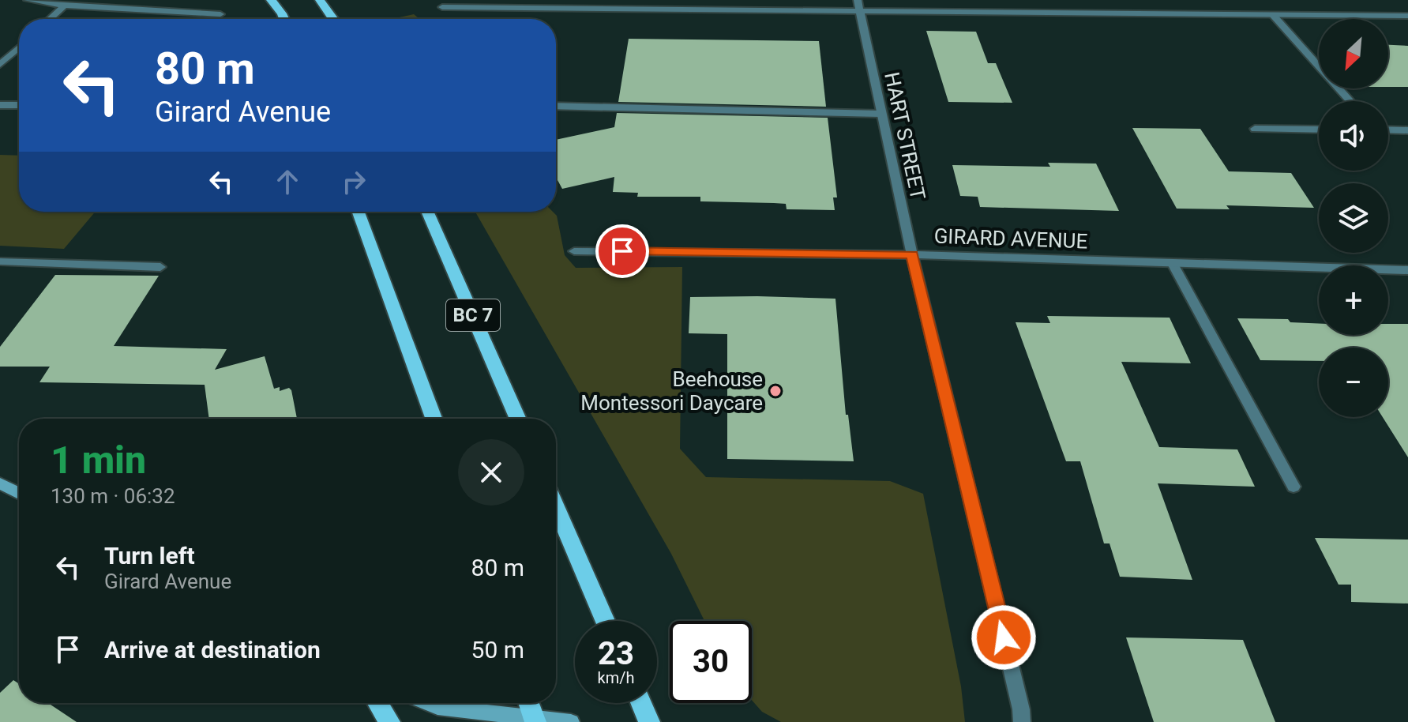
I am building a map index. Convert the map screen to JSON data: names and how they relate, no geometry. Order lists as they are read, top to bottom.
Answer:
{
  "streets": {
    "main road": ["BC 7"],
    "street": ["HART STREET", "GIRARD AVENUE"]
  },
  "crossings": [
    ["HART STREET", "GIRARD AVENUE"]
  ],
  "places": ["Beehouse Montessori Daycare"],
  "north": "bottom left",
  "page": {
    "map_buttons": ["+", "−"],
    "turn": ["80 m", "Girard Avenue"],
    "heading": ["1 min", "130 m · 06:32"],
    "list": [
      {
        "name": "Turn left",
        "note": "Girard Avenue",
        "value": "80 m"
      },
      {
        "name": "Arrive at destination",
        "value": "50 m"
      }
    ],
    "speed": "23 km/h",
    "limit": "30"
  }
}
